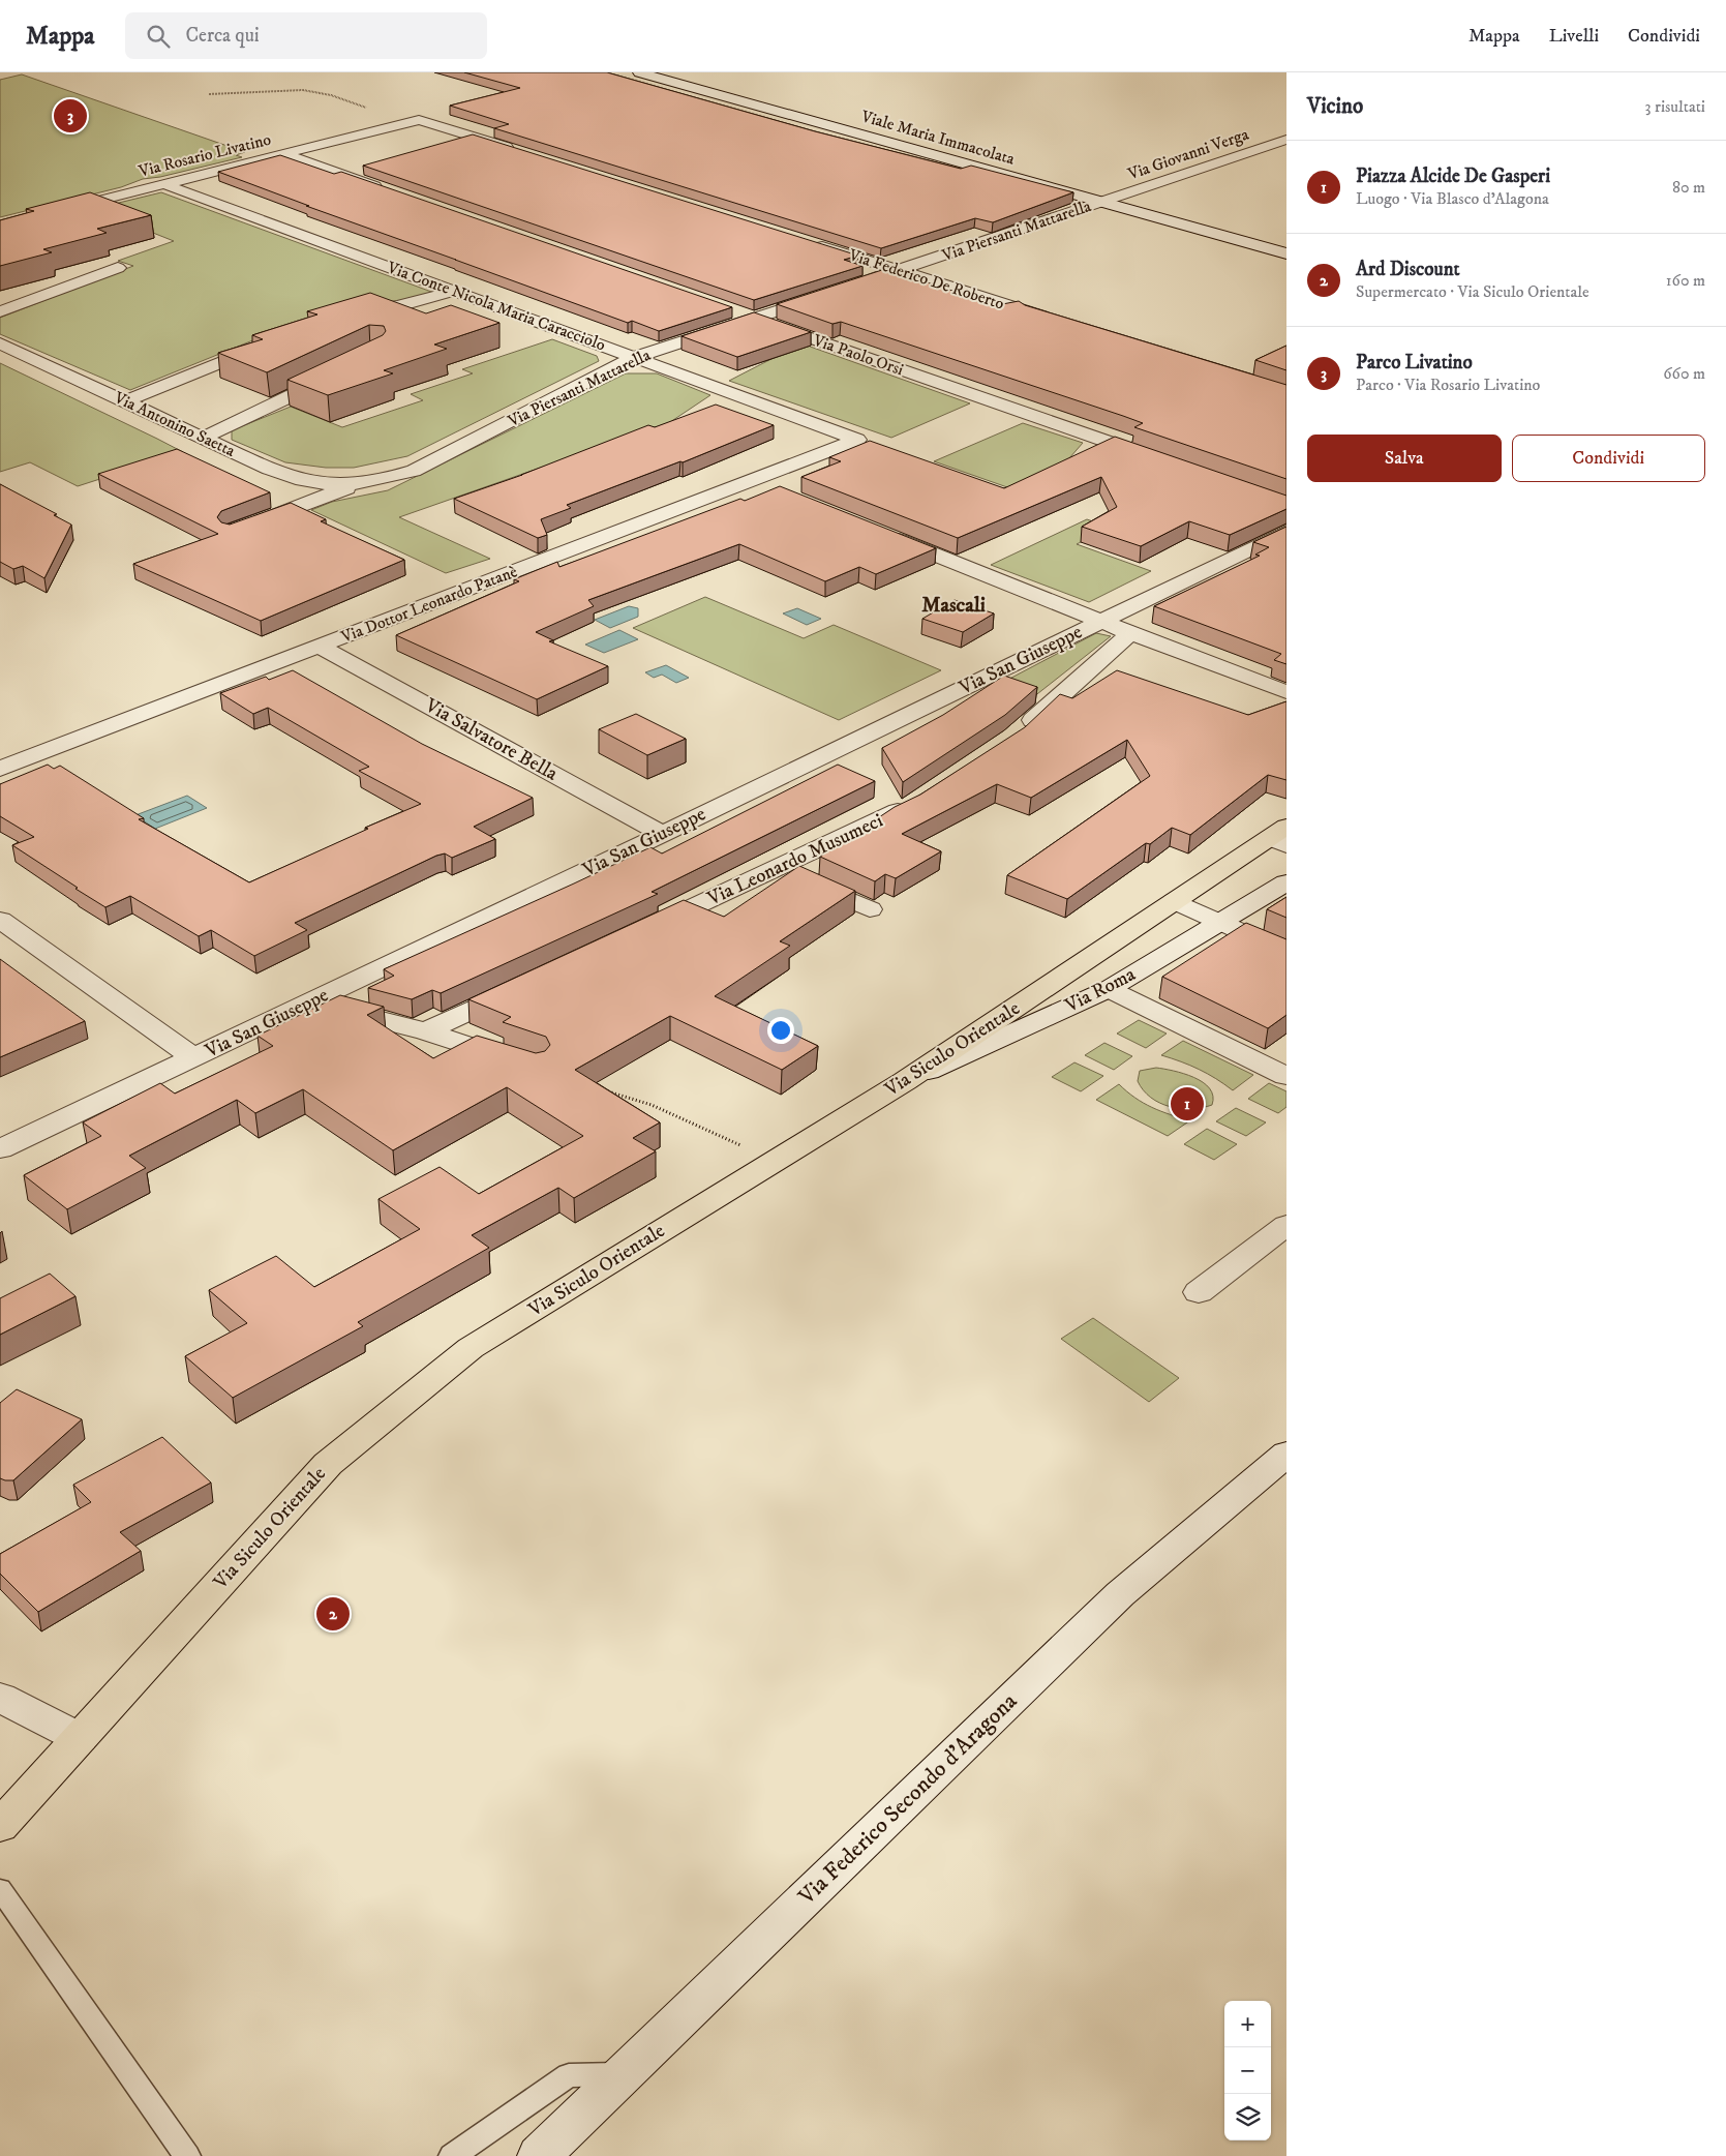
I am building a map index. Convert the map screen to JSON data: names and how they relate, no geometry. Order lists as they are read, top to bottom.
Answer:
{
  "streets": {
    "main road": ["Via Siculo Orientale"],
    "street": [
      "Viale Maria Immacolata",
      "Via Giovanni Verga",
      "Via Rosario Livatino",
      "Via Piersanti Mattarella",
      "Via Federico De Roberto",
      "Via Conte Nicola Maria Caracciolo",
      "Via Paolo Orsi",
      "Via Antonino Saetta",
      "Via Dottor Leonardo Patanè",
      "Via San Giuseppe",
      "Via Salvatore Bella",
      "Via Leonardo Musumeci",
      "Via Roma",
      "Via Federico Secondo d'Aragona"
    ]
  },
  "crossings": [
    ["Viale Maria Immacolata", "Via Giovanni Verga"],
    ["Viale Maria Immacolata", "Via Piersanti Mattarella"],
    ["Via Giovanni Verga", "Via Piersanti Mattarella"],
    ["Via Rosario Livatino", "Via Conte Nicola Maria Caracciolo"],
    ["Via Piersanti Mattarella", "Via Federico De Roberto"],
    ["Via Piersanti Mattarella", "Via Conte Nicola Maria Caracciolo"],
    ["Via Piersanti Mattarella", "Via Paolo Orsi"],
    ["Via Piersanti Mattarella", "Via Antonino Saetta"],
    ["Via Conte Nicola Maria Caracciolo", "Via Dottor Leonardo Patanè"],
    ["Via Dottor Leonardo Patanè", "Via Salvatore Bella"],
    ["Via San Giuseppe", "Via Salvatore Bella"],
    ["Via Roma", "Via Siculo Orientale"]
  ],
  "districts": ["Mascali"],
  "page": {
    "header": "Mappa",
    "search": "Cerca qui",
    "nav": ["Mappa", "Livelli", "Condividi"],
    "heading": ["Vicino", "3 risultati"],
    "pins": ["3", "1", "2"],
    "list": [
      {
        "mark": "1",
        "name": "Piazza Alcide De Gasperi",
        "note": "Luogo · Via Blasco d'Alagona",
        "value": "80 m"
      },
      {
        "mark": "2",
        "name": "Ard Discount",
        "note": "Supermercato · Via Siculo Orientale",
        "value": "160 m"
      },
      {
        "mark": "3",
        "name": "Parco Livatino",
        "note": "Parco · Via Rosario Livatino",
        "value": "660 m"
      }
    ],
    "buttons": ["Salva", "Condividi"],
    "map_buttons": ["+", "−"]
  }
}
